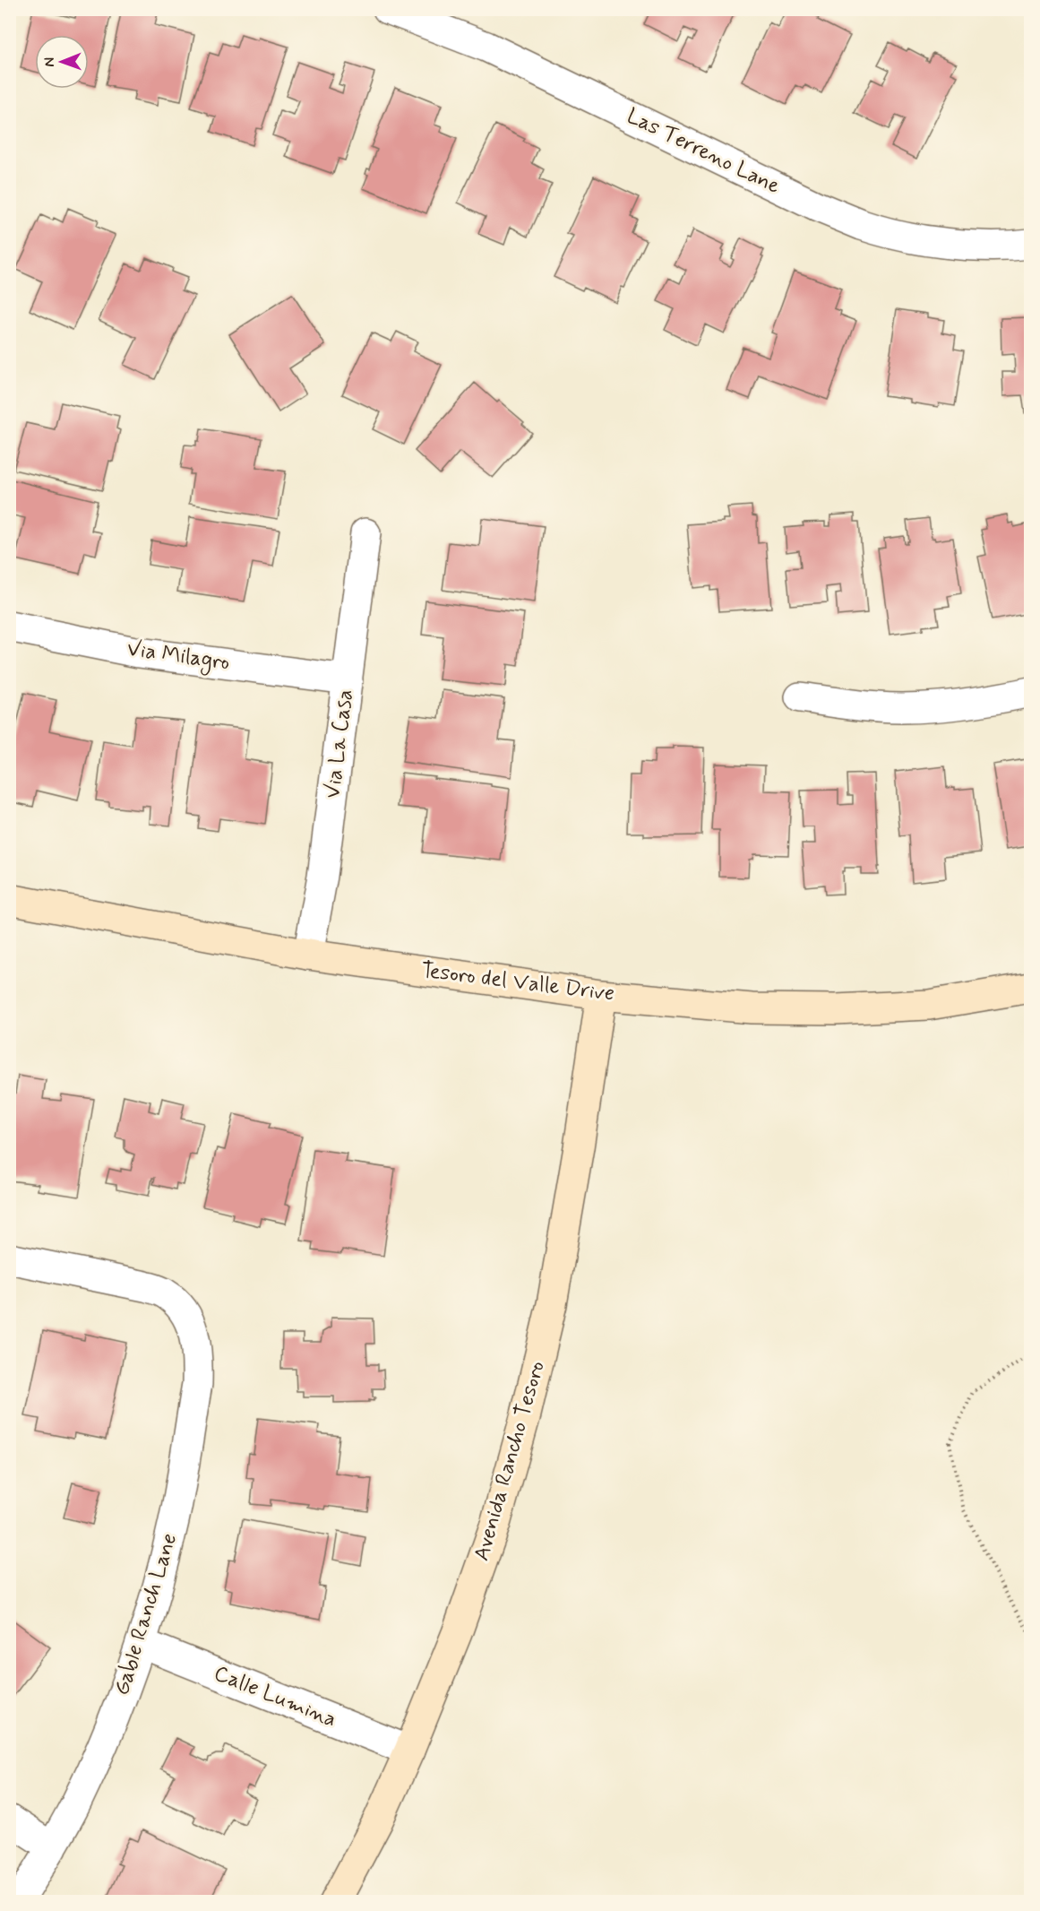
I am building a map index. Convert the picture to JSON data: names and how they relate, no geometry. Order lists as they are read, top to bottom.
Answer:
{
  "streets": {
    "street": [
      "Las Terreno Lane",
      "Via Milagro",
      "Via La Casa",
      "Tesoro del Valle Drive",
      "Avenida Rancho Tesoro",
      "Gable Ranch Lane",
      "Calle Lumina"
    ]
  },
  "crossings": [
    ["Via Milagro", "Via La Casa"],
    ["Via La Casa", "Tesoro del Valle Drive"],
    ["Tesoro del Valle Drive", "Avenida Rancho Tesoro"],
    ["Avenida Rancho Tesoro", "Calle Lumina"],
    ["Gable Ranch Lane", "Calle Lumina"]
  ],
  "north": "left"
}
